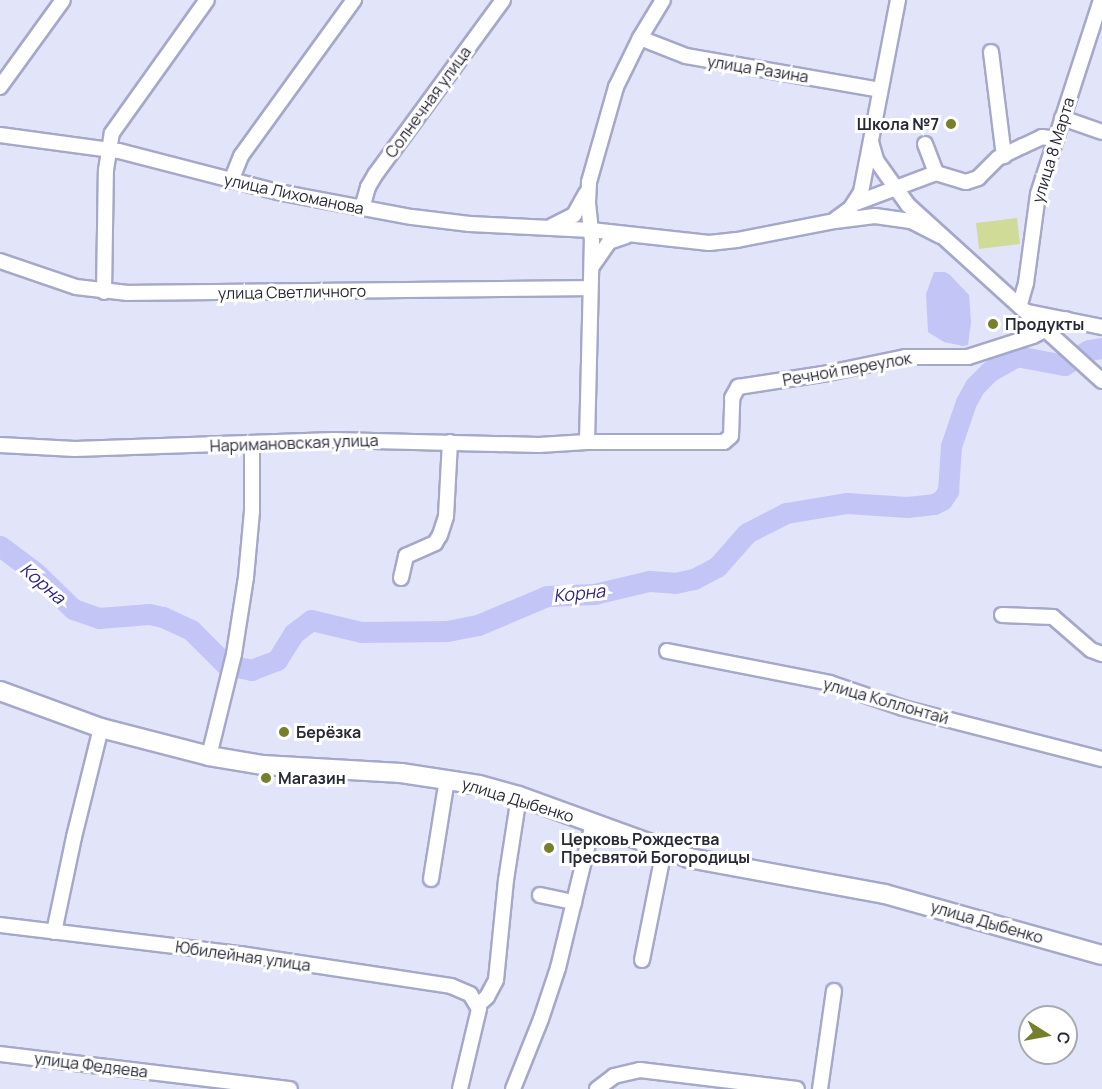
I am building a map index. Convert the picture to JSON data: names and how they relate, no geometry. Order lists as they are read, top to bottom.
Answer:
{
  "streets": {
    "main road": ["улица Дыбенко"],
    "street": [
      "улица Разина",
      "Солнечная улица",
      "улица 8 Марта",
      "улица Лихоманова",
      "улица Светличного",
      "Речной переулок",
      "Наримановская улица",
      "улица Коллонтай",
      "Юбилейная улица",
      "улица Федяева"
    ]
  },
  "crossings": [
    ["Солнечная улица", "улица Лихоманова"],
    ["Речной переулок", "Наримановская улица"]
  ],
  "water": ["Корна"],
  "places": [
    "Школа №7",
    "Продукты",
    "Берёзка",
    "Магазин",
    "Церковь Рождества Пресвятой Богородицы"
  ],
  "north": "right"
}
